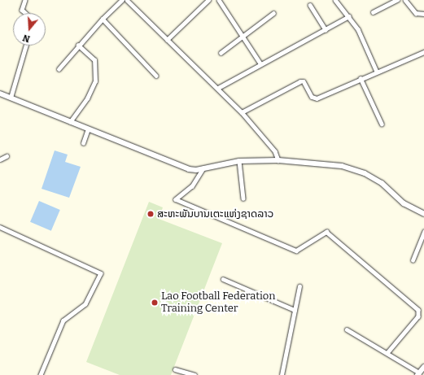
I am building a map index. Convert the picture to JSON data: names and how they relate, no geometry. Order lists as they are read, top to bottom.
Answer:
{
  "places": ["ສະຫະພັນບານເຕະແຫ່ງຊາດລາວ", "Lao Football Federation Training Center"],
  "north": "bottom"
}
